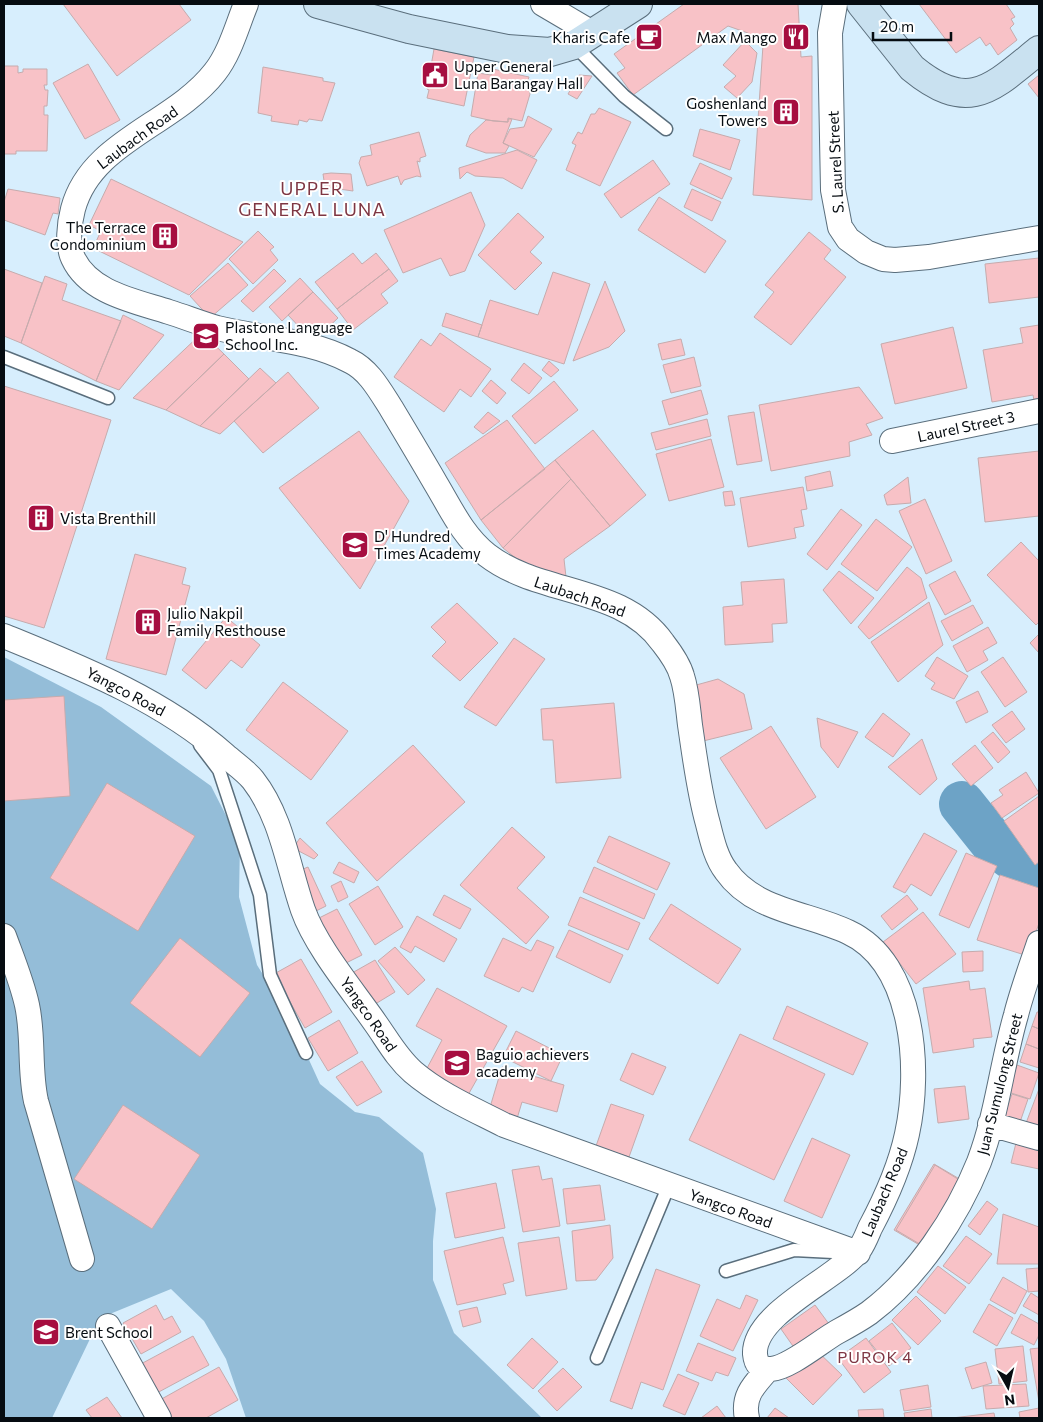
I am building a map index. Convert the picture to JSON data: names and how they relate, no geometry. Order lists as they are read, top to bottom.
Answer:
{
  "streets": {
    "street": [
      "Laubach Road",
      "S. Laurel Street",
      "Laurel Street 3",
      "Yangco Road",
      "Juan Sumulong Street"
    ]
  },
  "crossings": [
    ["Laubach Road", "Yangco Road"],
    ["Laubach Road", "Juan Sumulong Street"]
  ],
  "districts": ["UPPER GENERAL LUNA", "PUROK 4"],
  "places": {
    "cafe": ["Kharis Cafe"],
    "restaurant": ["Max Mango"],
    "public building": ["Upper General Luna Barangay Hall"],
    "building": [
      "Goshenland Towers",
      "The Terrace Condominium",
      "Vista Brenthill",
      "Julio Nakpil Family Resthouse"
    ],
    "school or university": [
      "Plastone Language School Inc.",
      "D' Hundred Times Academy",
      "Baguio achievers academy",
      "Brent School"
    ]
  },
  "scale_bar": "20 m",
  "north": "bottom"
}
